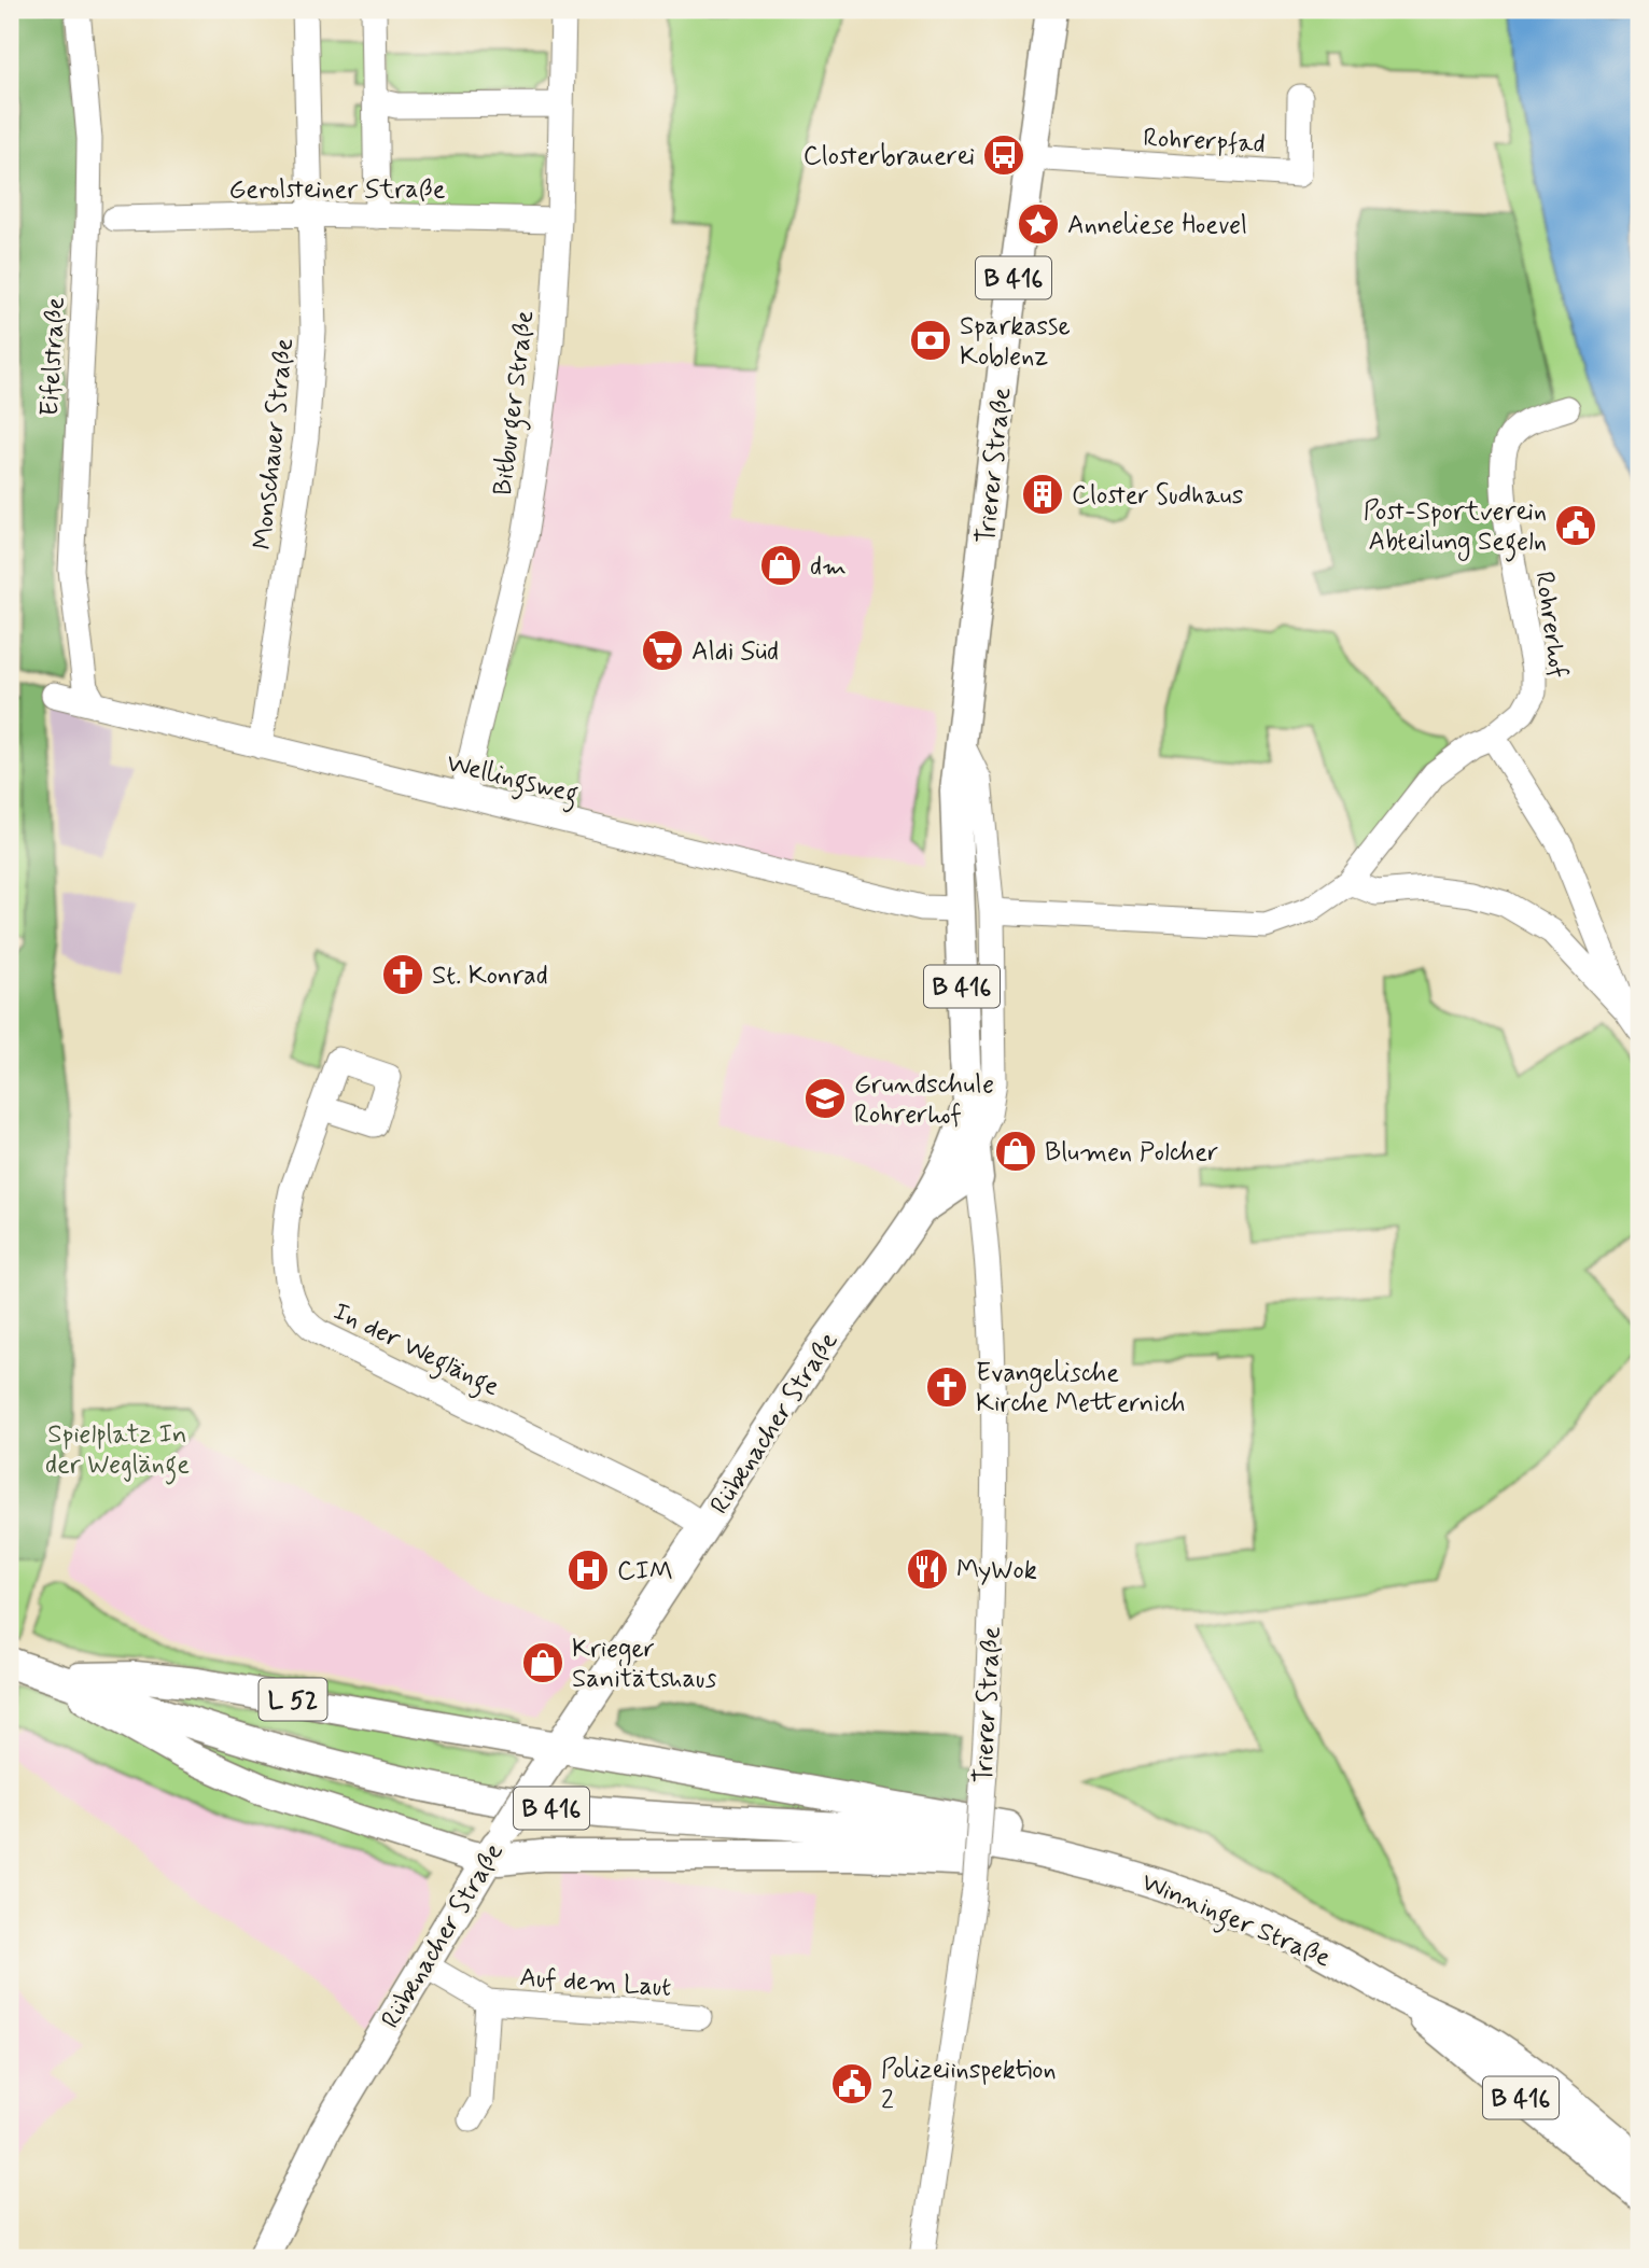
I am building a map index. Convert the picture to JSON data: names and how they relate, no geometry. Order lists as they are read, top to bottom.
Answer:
{
  "streets": {
    "main road": [
      "B 416",
      "Trierer Straße",
      "Rübenacher Straße",
      "L 52",
      "Winninger Straße"
    ],
    "street": [
      "Rohrerpfad",
      "Gerolsteiner Straße",
      "Eifelstraße",
      "Bitburger Straße",
      "Monschauer Straße",
      "Rohrerhof",
      "Wellingsweg",
      "In der Weglänge",
      "Auf dem Laut"
    ]
  },
  "crossings": [
    ["Rohrerpfad", "Trierer Straße"],
    ["Gerolsteiner Straße", "Bitburger Straße"],
    ["Gerolsteiner Straße", "Monschauer Straße"],
    ["B 416", "Rübenacher Straße"],
    ["B 416", "L 52"],
    ["B 416", "Winninger Straße"],
    ["Eifelstraße", "Wellingsweg"],
    ["Bitburger Straße", "Wellingsweg"],
    ["Monschauer Straße", "Wellingsweg"],
    ["Trierer Straße", "Wellingsweg"],
    ["Trierer Straße", "Rübenacher Straße"],
    ["In der Weglänge", "Rübenacher Straße"],
    ["Rübenacher Straße", "L 52"],
    ["Rübenacher Straße", "Auf dem Laut"]
  ],
  "parks": ["Spielplatz In der Weglänge"],
  "places": {
    "bus stop": ["Closterbrauerei"],
    "place": ["Anneliese Hoevel"],
    "bank": ["Sparkasse Koblenz"],
    "building": ["Closter Sudhaus"],
    "public building": ["Post-Sportverein Abteilung Segeln", "Polizeiinspektion 2"],
    "shop": ["dm", "Blumen Polcher", "Krieger Sanitätshaus"],
    "supermarket": ["Aldi Süd"],
    "church": ["St. Konrad", "Evangelische Kirche Metternich"],
    "school or university": ["Grundschule Rohrerhof"],
    "restaurant": ["MyWok"],
    "hospital": ["CIM"]
  }
}
